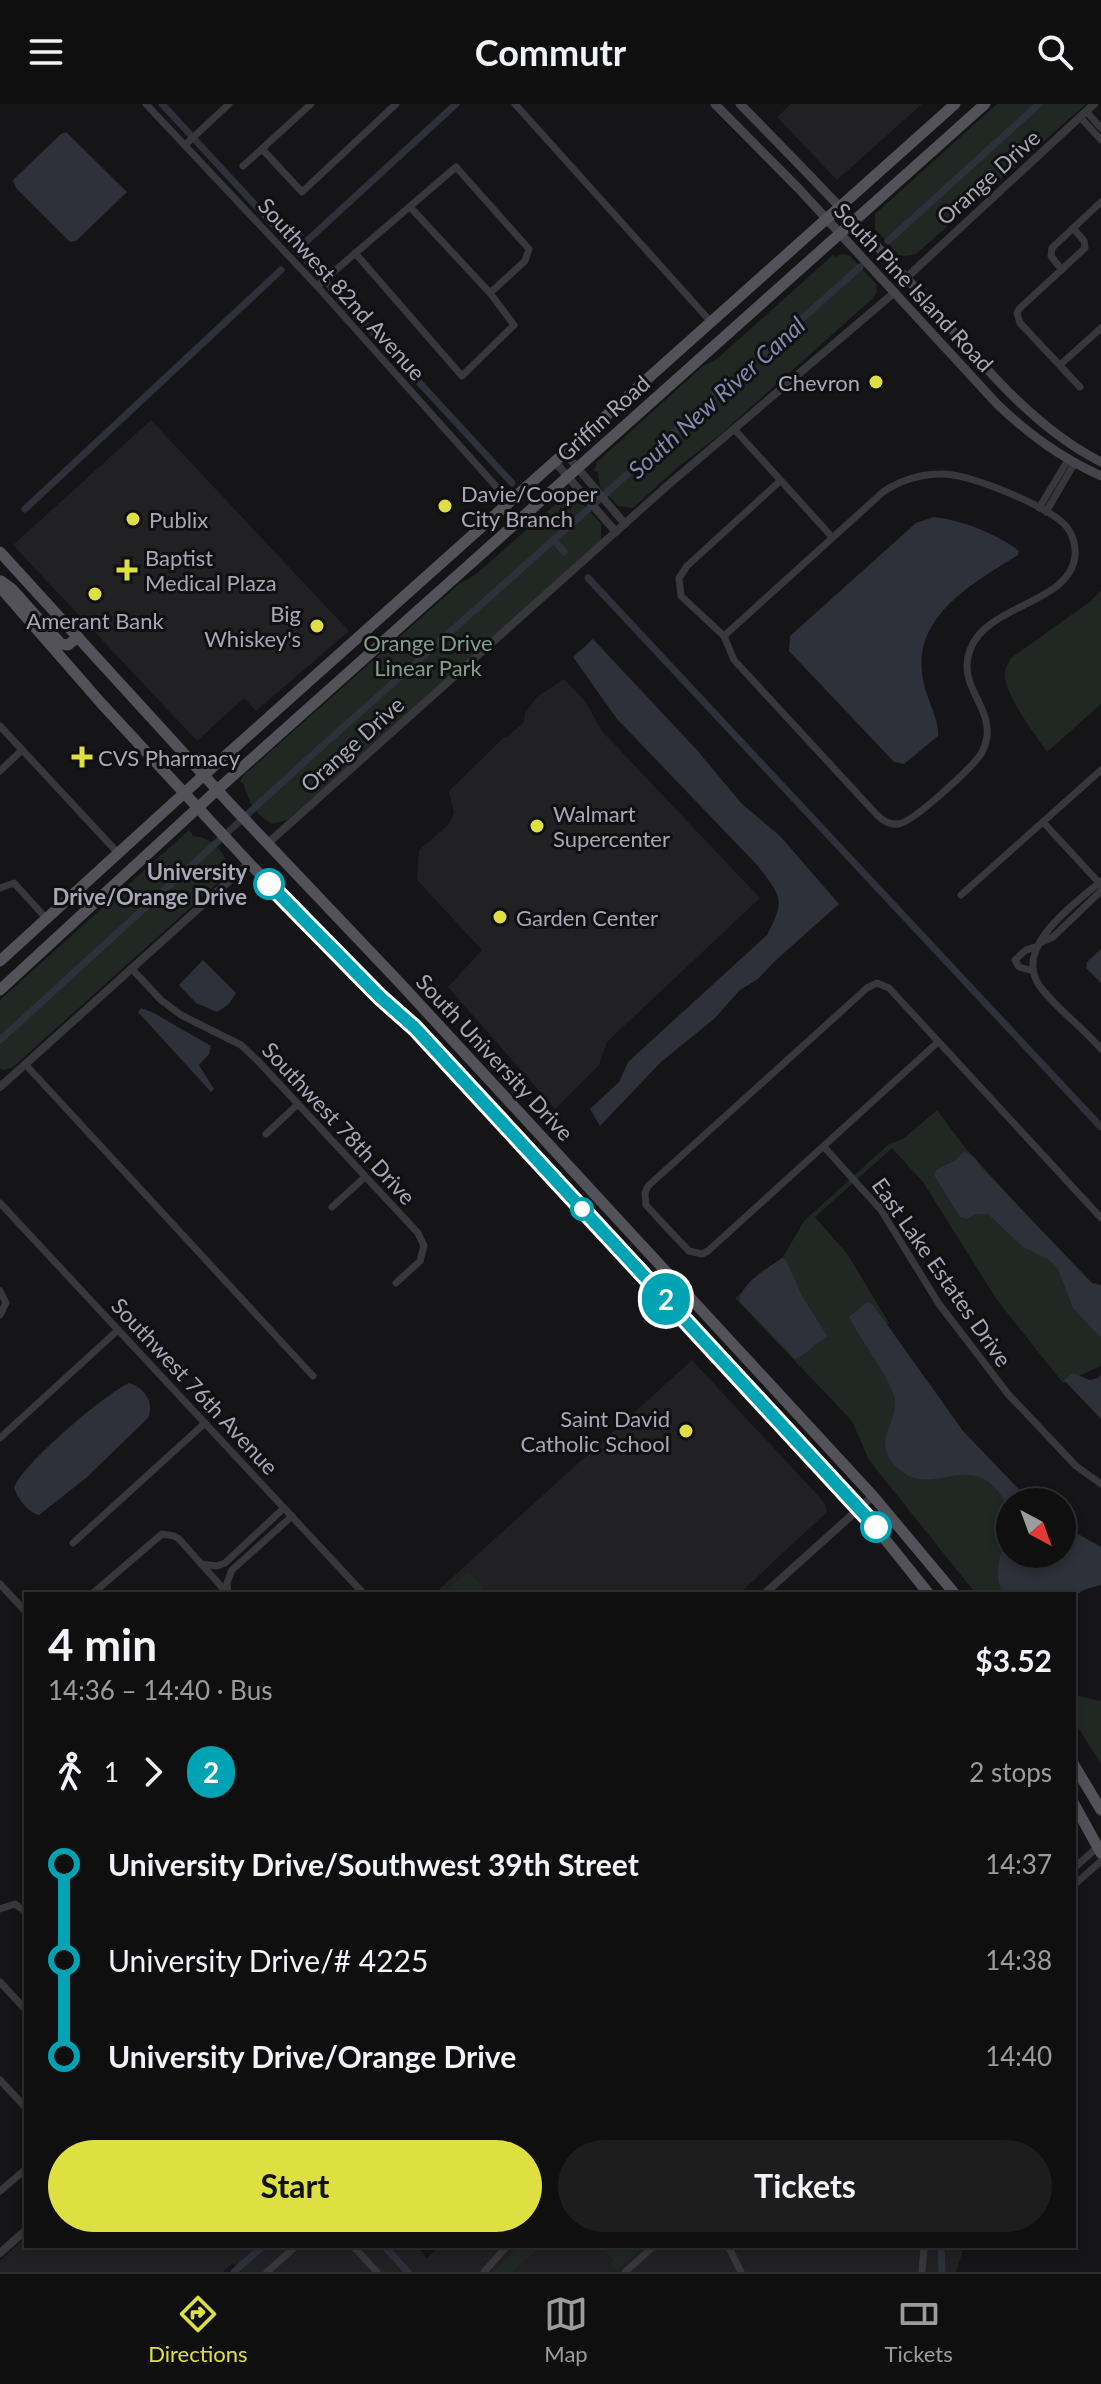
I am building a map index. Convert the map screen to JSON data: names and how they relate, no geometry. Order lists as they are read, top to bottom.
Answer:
{
  "streets": {
    "main road": ["South Pine Island Road", "Griffin Road", "South University Drive"],
    "street": [
      "Orange Drive",
      "Southwest 82nd Avenue",
      "Southwest 78th Drive",
      "East Lake Estates Drive",
      "Southwest 76th Avenue"
    ]
  },
  "crossings": [
    ["Orange Drive", "South Pine Island Road"],
    ["Orange Drive", "South University Drive"],
    ["South Pine Island Road", "Griffin Road"],
    ["Southwest 82nd Avenue", "Griffin Road"],
    ["Griffin Road", "South University Drive"]
  ],
  "water": ["South New River Canal"],
  "parks": ["Orange Drive Linear Park"],
  "places": {
    "other": [
      "Chevron",
      "Davie/Cooper City Branch",
      "Publix",
      "Amerant Bank",
      "Big Whiskey's",
      "Walmart Supercenter",
      "University Drive/Orange Drive",
      "Garden Center",
      "Saint David Catholic School"
    ],
    "health": ["Baptist Medical Plaza", "CVS Pharmacy"]
  },
  "lines": ["bus line 2"],
  "north": "bottom right",
  "page": {
    "header": "Commutr",
    "on_map": "2",
    "heading": ["4 min", "14:36 – 14:40 · Bus", "$3.52"],
    "legs": ["1", "2", "2 stops"],
    "list": [
      {
        "name": "University Drive/Southwest 39th Street",
        "value": "14:37"
      },
      {
        "name": "University Drive/# 4225",
        "value": "14:38"
      },
      {
        "name": "University Drive/Orange Drive",
        "value": "14:40"
      }
    ],
    "buttons": ["Start", "Tickets"],
    "tabs": ["Directions", "Map", "Tickets"]
  }
}
